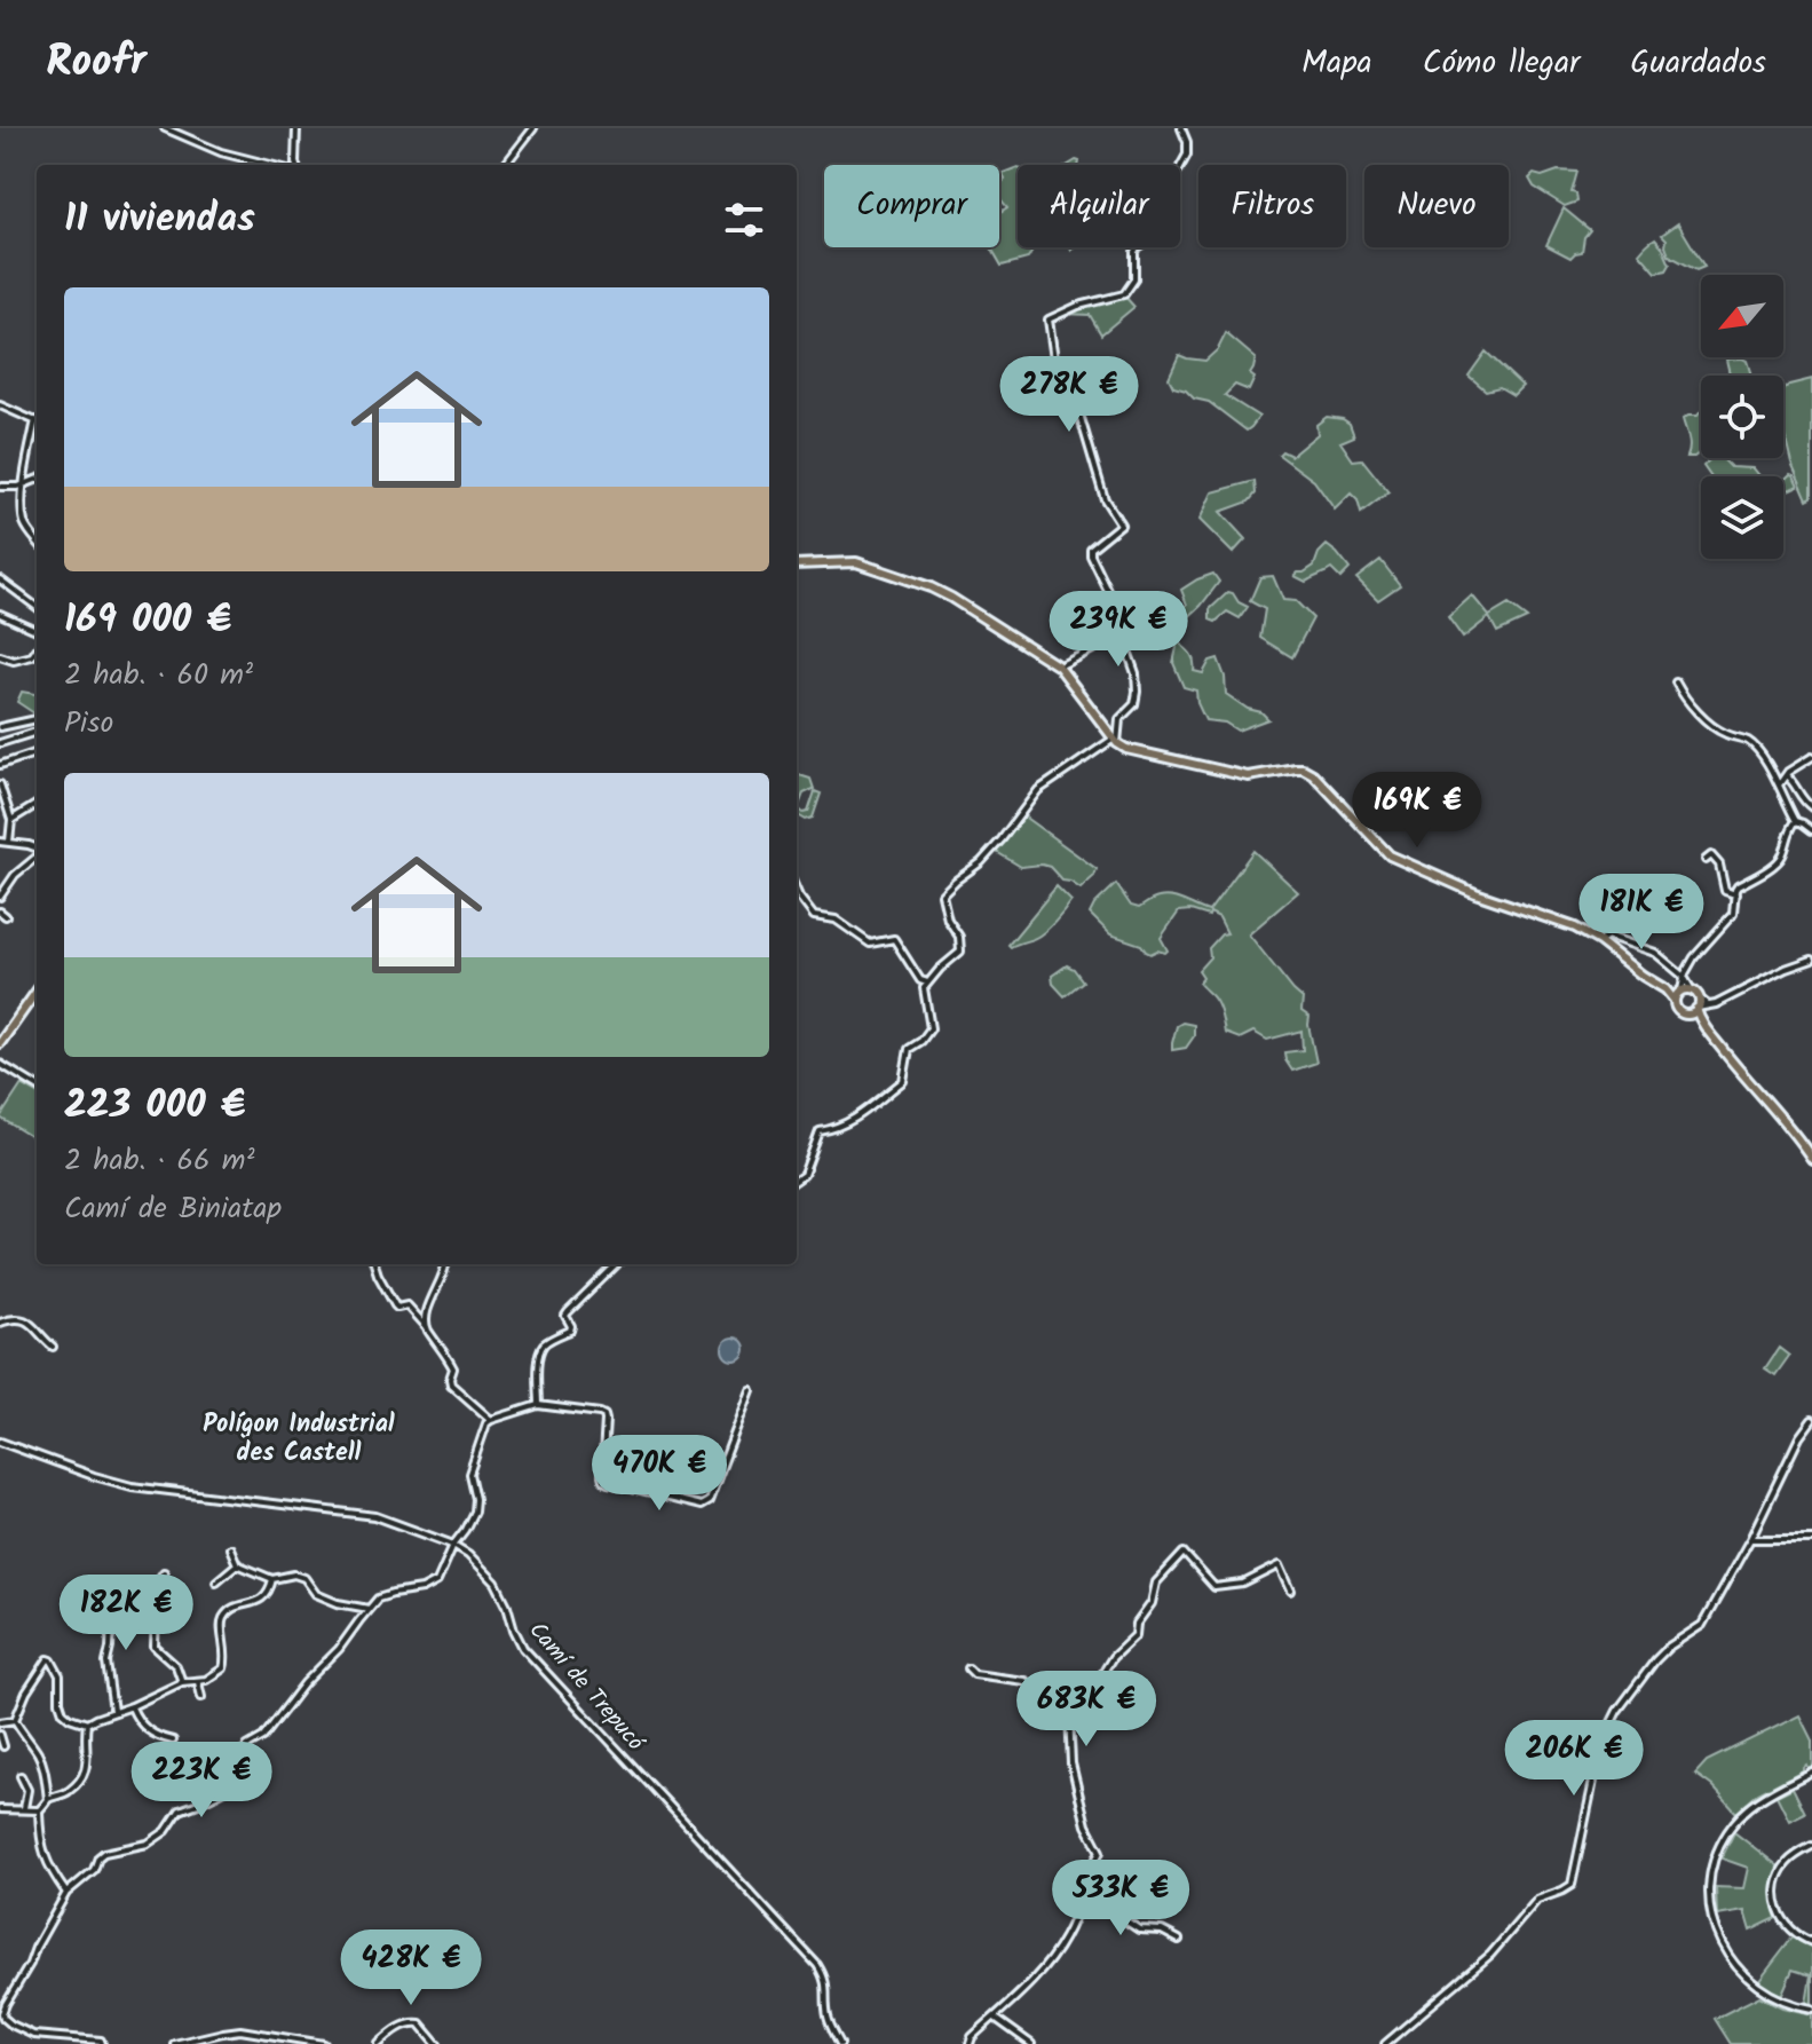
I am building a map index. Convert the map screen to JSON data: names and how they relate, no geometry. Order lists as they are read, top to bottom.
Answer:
{
  "streets": {
    "street": ["Camí de Trepucó"]
  },
  "districts": ["Polígon Industrial des Castell"],
  "north": "bottom left",
  "page": {
    "header": "Roofr",
    "nav": ["Mapa", "Cómo llegar", "Guardados"],
    "chip": [
      "Comprar",
      "Alquilar",
      "Filtros",
      "Nuevo"
    ],
    "heading": "11 viviendas",
    "list": [
      {
        "name": "169 000 €",
        "note": "2 hab. · 60 m² · Piso"
      },
      {
        "name": "223 000 €",
        "note": "2 hab. · 66 m² · Camí de Biniatap"
      }
    ],
    "price": [
      "278K €",
      "239K €",
      "169K €",
      "181K €",
      "470K €",
      "182K €",
      "683K €",
      "206K €",
      "223K €",
      "533K €",
      "428K €"
    ]
  }
}
